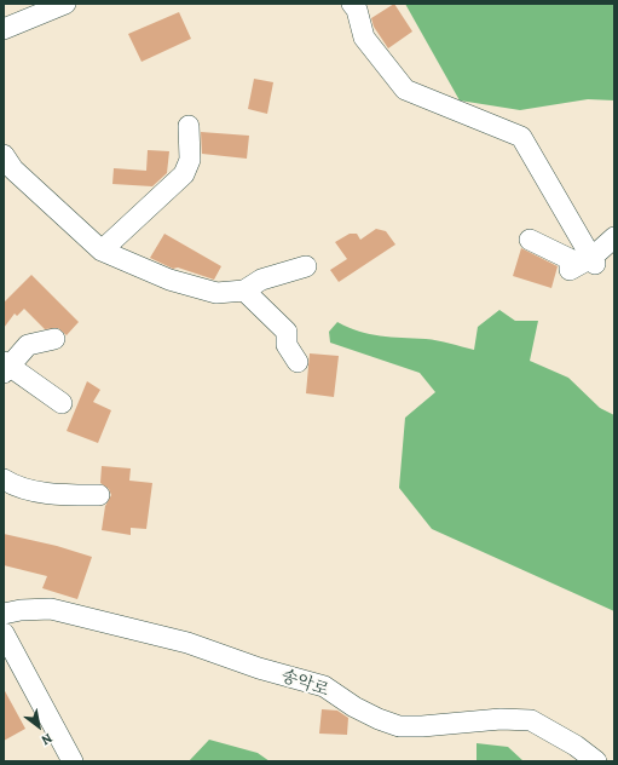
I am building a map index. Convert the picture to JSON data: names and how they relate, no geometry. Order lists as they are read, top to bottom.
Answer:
{
  "streets": {
    "street": ["송악로"]
  },
  "north": "bottom right"
}
